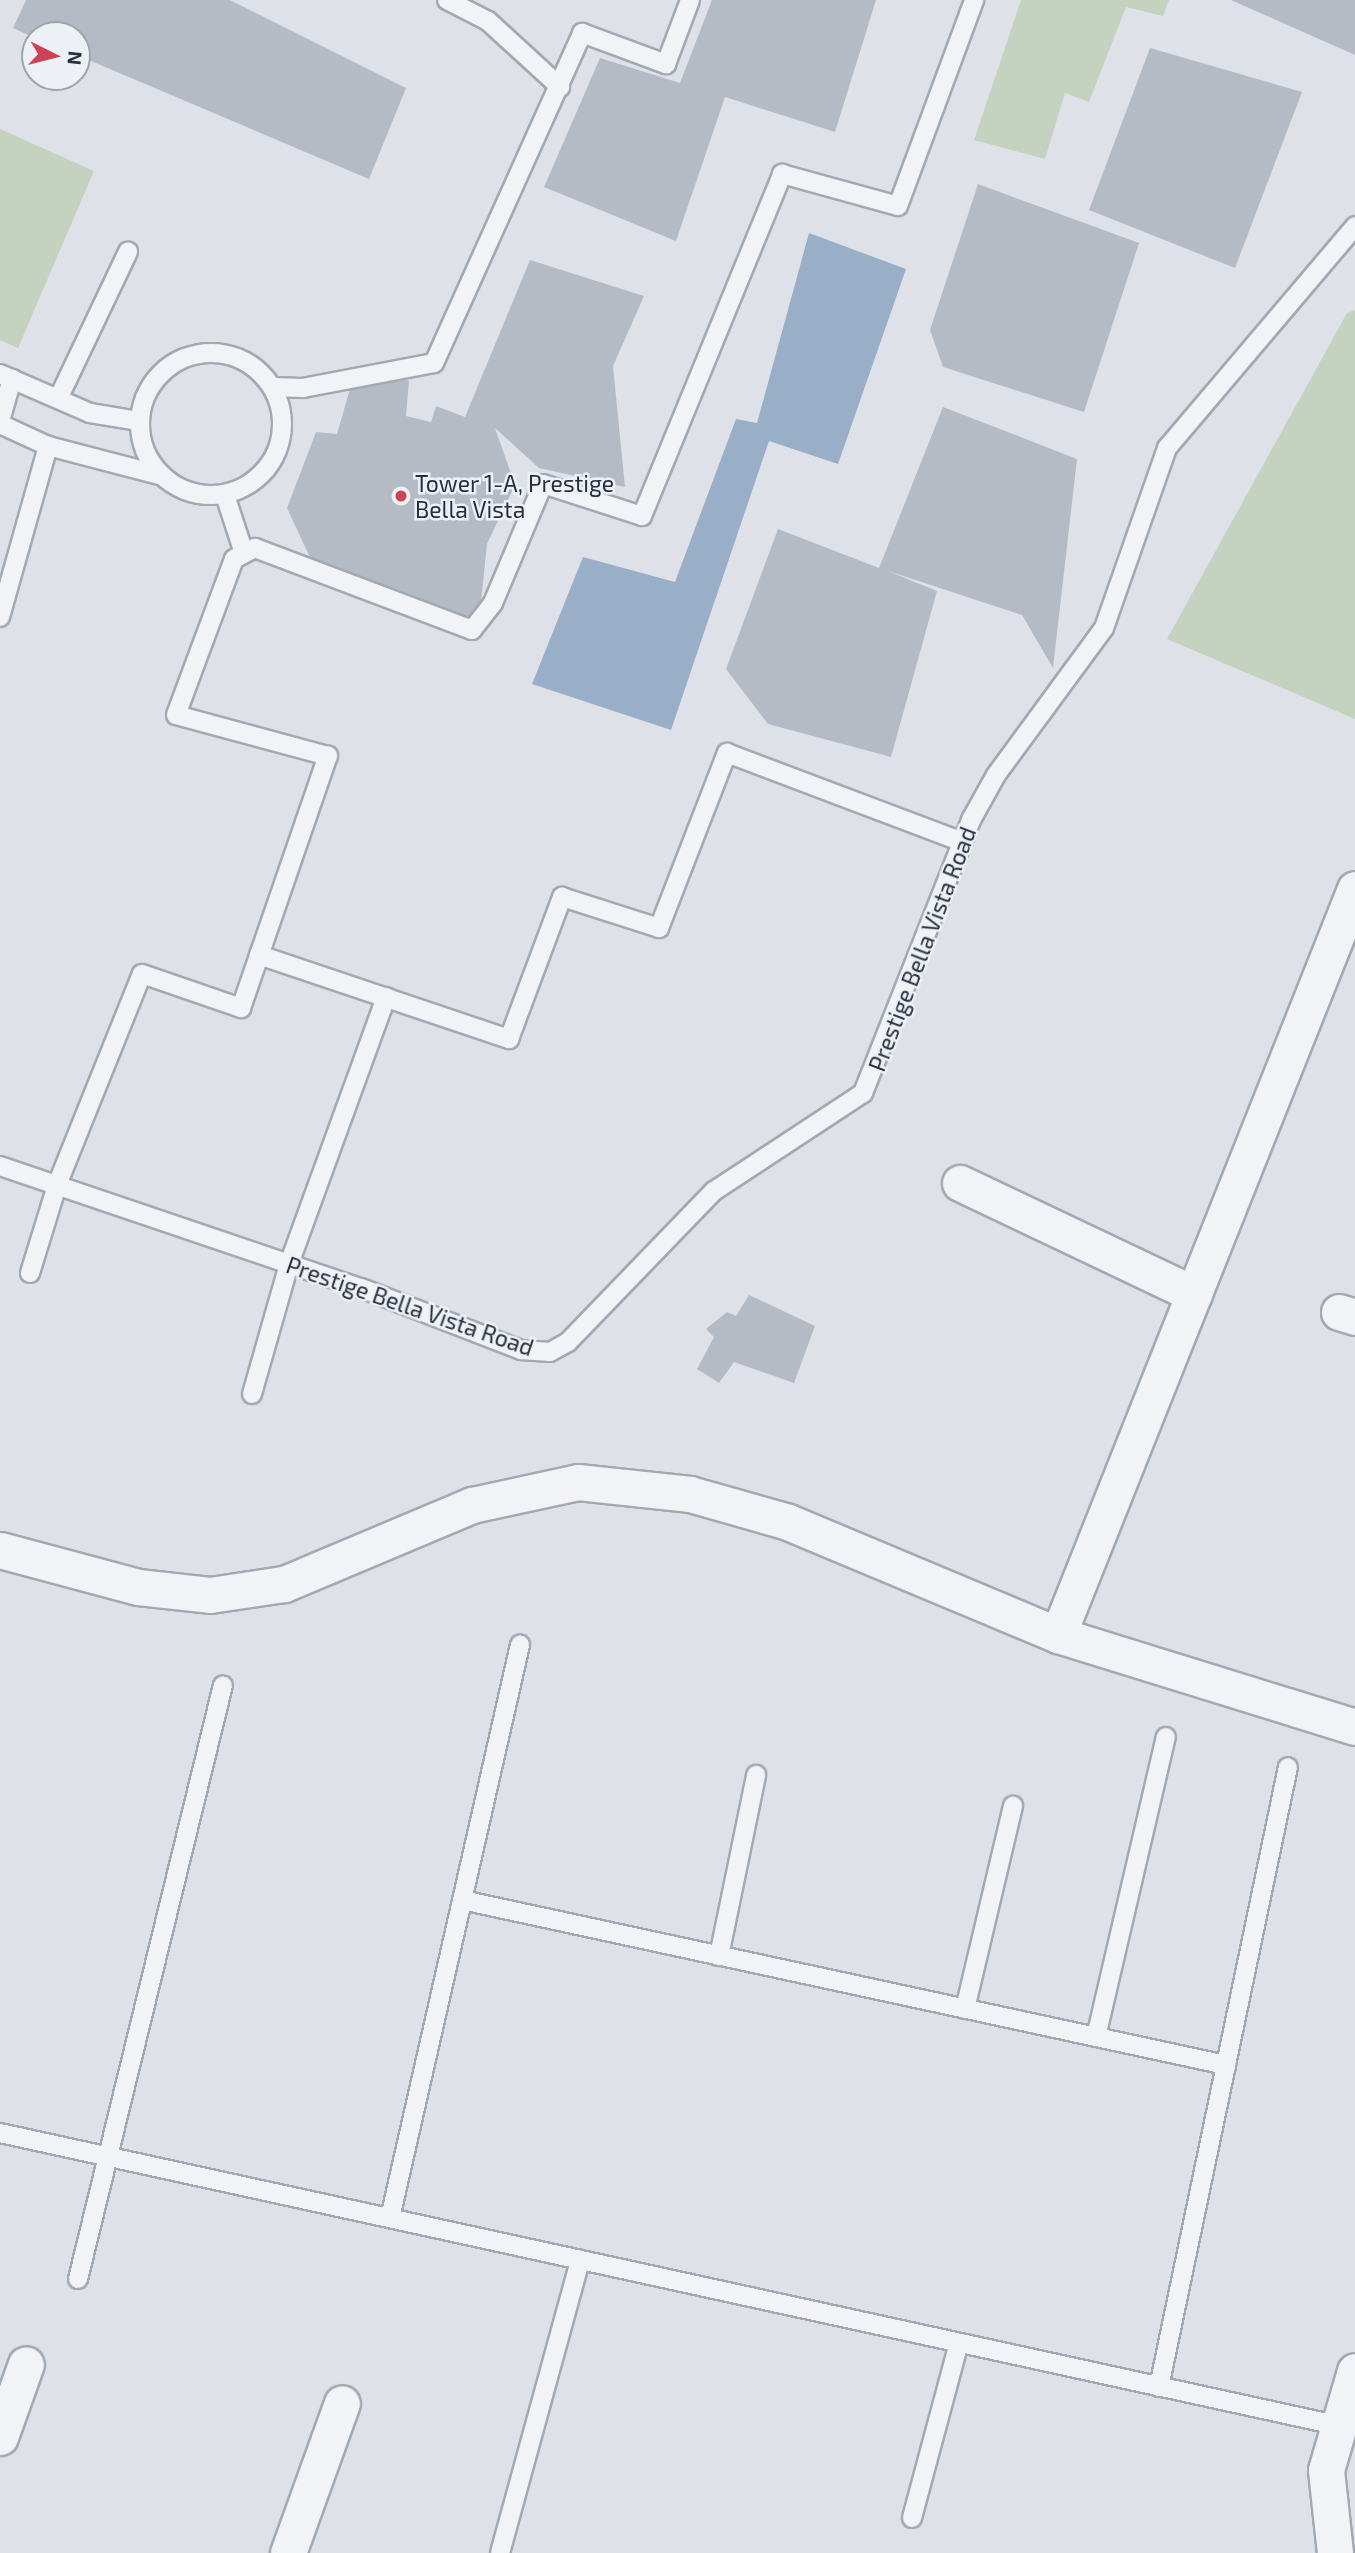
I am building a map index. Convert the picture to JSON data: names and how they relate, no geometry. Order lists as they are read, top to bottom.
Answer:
{
  "streets": {
    "lane": ["Prestige Bella Vista Road"]
  },
  "places": ["Tower 1-A, Prestige Bella Vista"],
  "north": "right"
}
